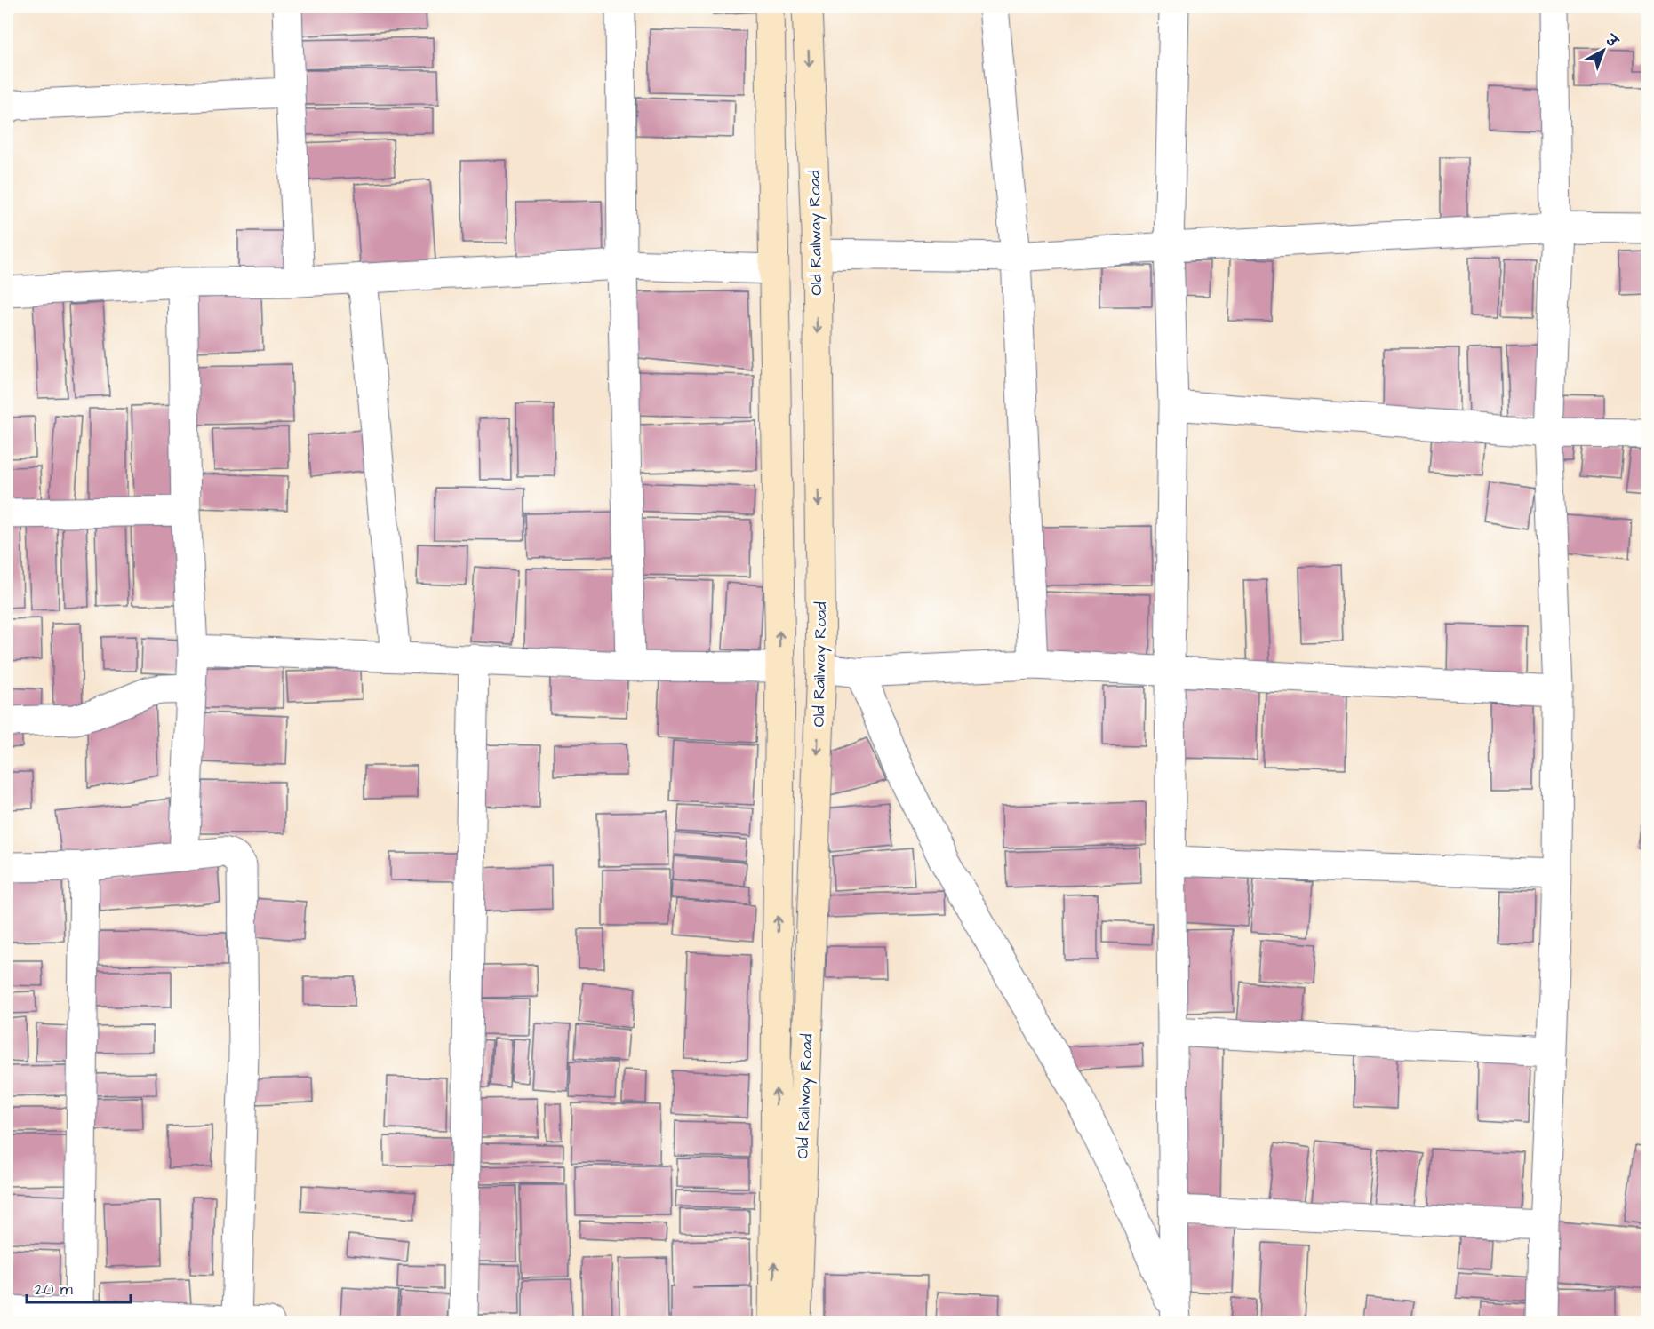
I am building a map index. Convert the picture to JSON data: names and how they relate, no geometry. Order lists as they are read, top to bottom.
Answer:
{
  "streets": {
    "main road": ["Old Railway Road"]
  },
  "scale_bar": "20 m",
  "north": "top right"
}
